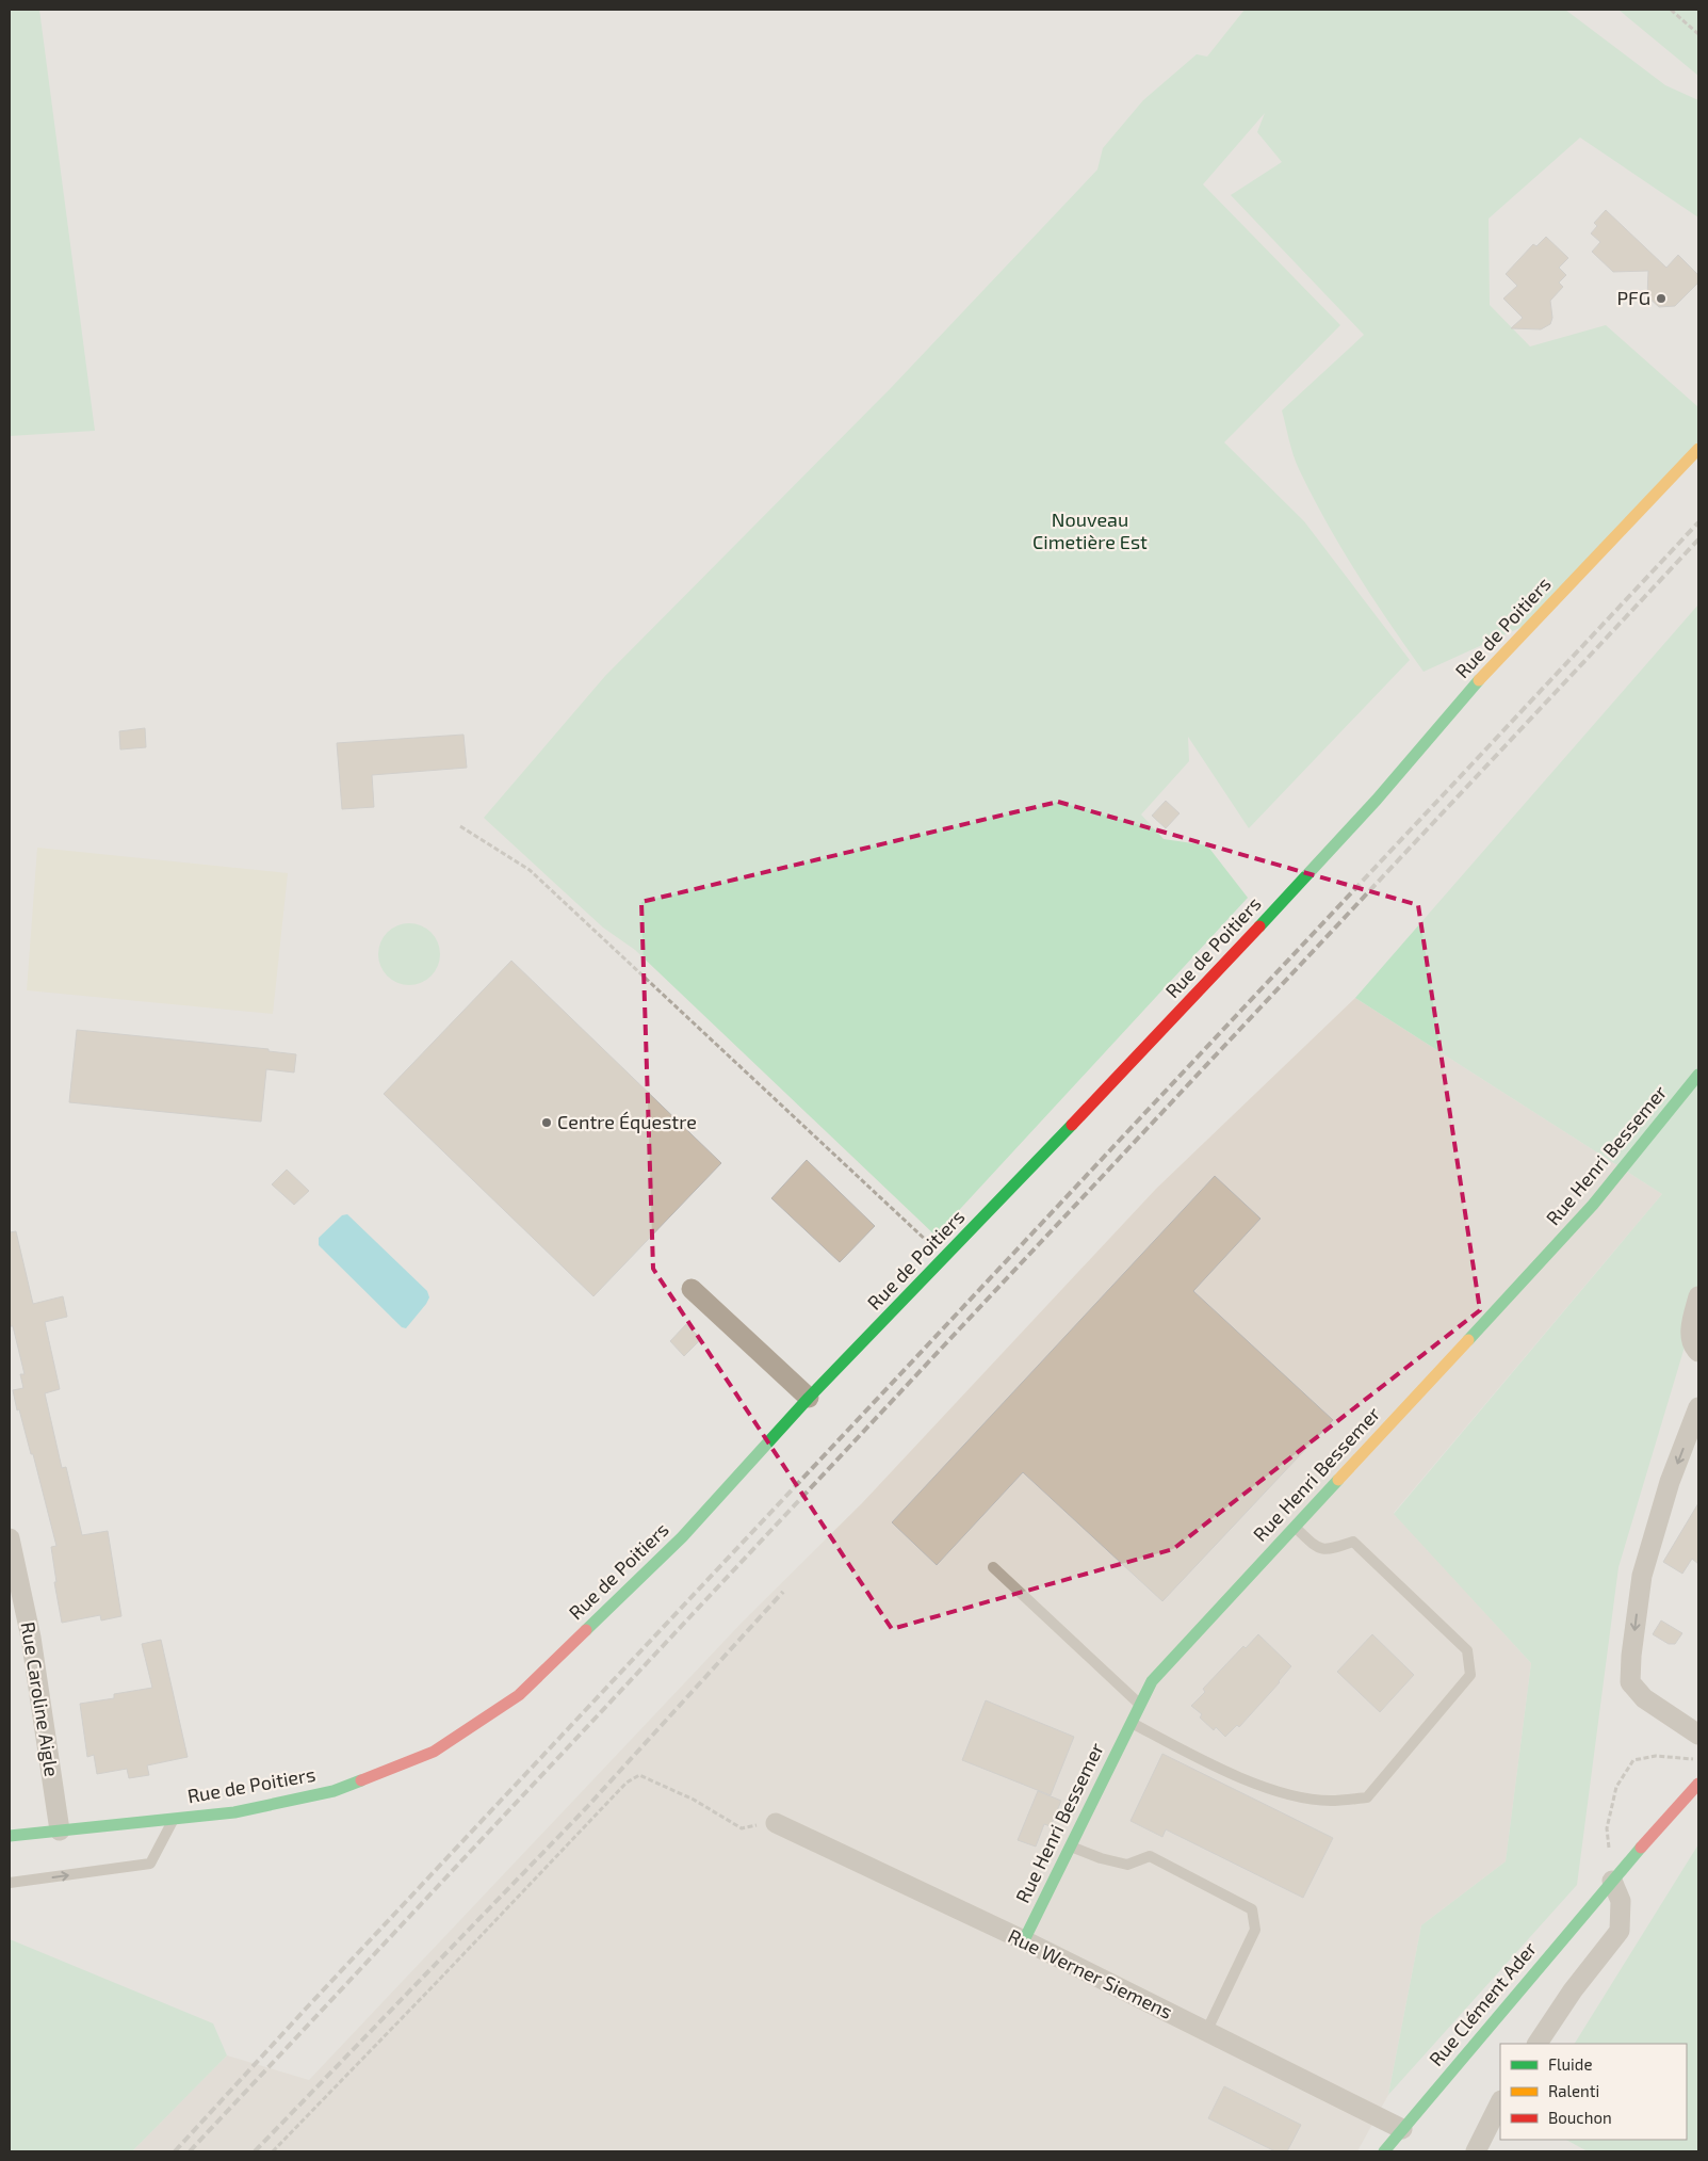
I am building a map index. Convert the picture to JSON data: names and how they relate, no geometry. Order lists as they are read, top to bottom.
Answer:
{
  "streets": {
    "street": [
      "Rue de Poitiers",
      "Rue Henri Bessemer",
      "Rue Caroline Aigle",
      "Rue Werner Siemens",
      "Rue Clément Ader"
    ]
  },
  "crossings": [
    ["Rue de Poitiers", "Rue Caroline Aigle"],
    ["Rue Henri Bessemer", "Rue Werner Siemens"],
    ["Rue Werner Siemens", "Rue Clément Ader"]
  ],
  "parks": ["Nouveau Cimetière Est"],
  "places": ["PFG", "Centre Équestre"],
  "legend": ["Fluide", "Ralenti", "Bouchon"]
}
